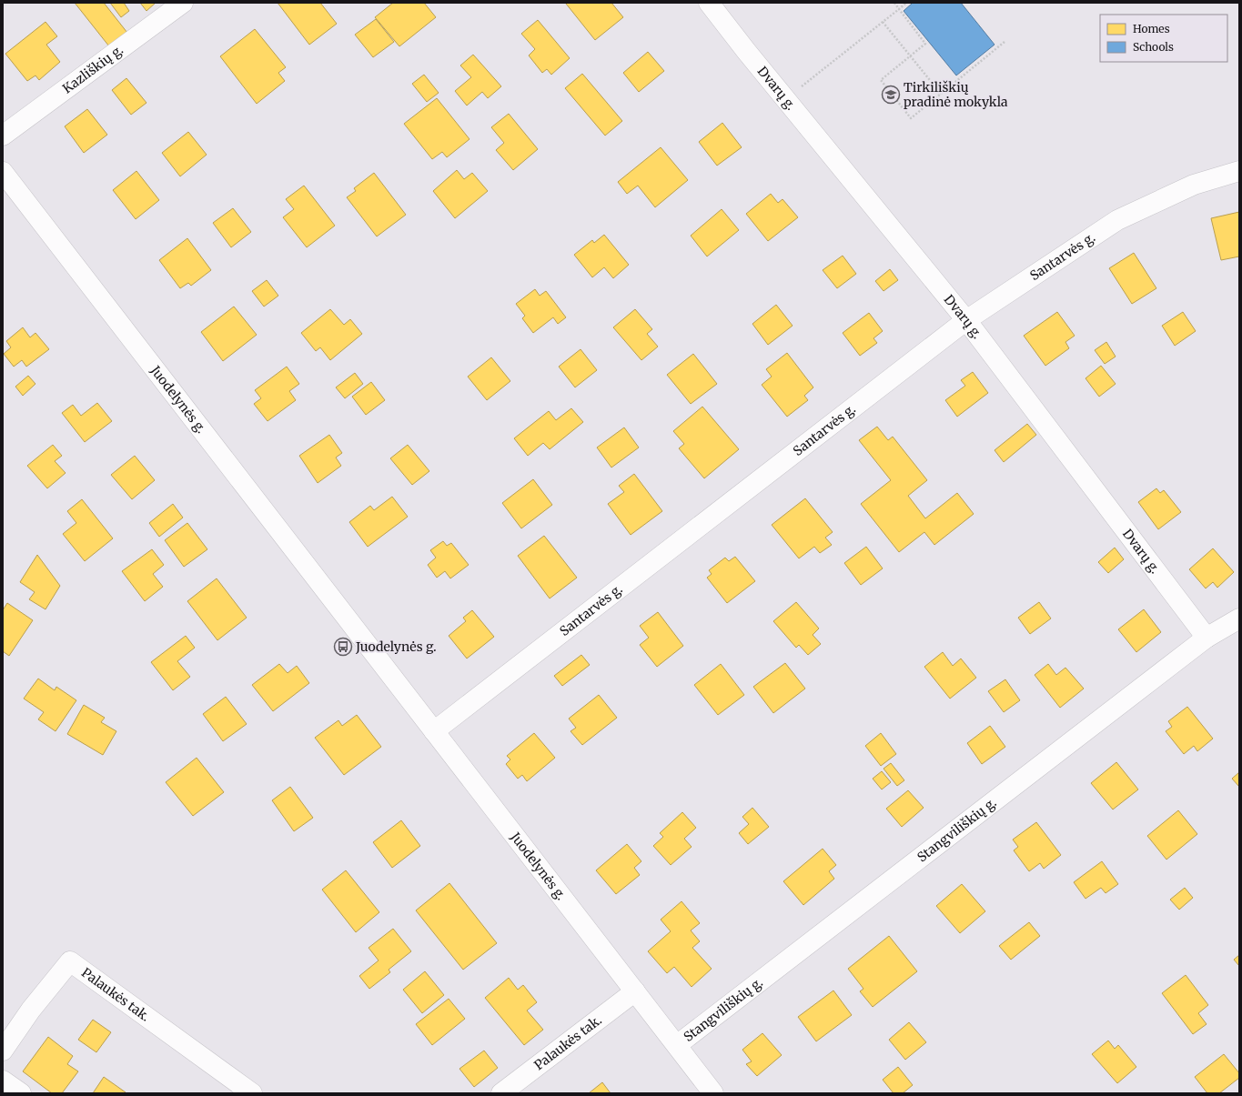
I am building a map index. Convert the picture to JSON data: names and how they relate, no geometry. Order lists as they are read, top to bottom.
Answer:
{
  "streets": {
    "street": [
      "Kazliškių g.",
      "Dvarų g.",
      "Santarvės g.",
      "Juodelynės g.",
      "Stangviliškių g.",
      "Palaukės tak."
    ]
  },
  "crossings": [
    ["Dvarų g.", "Santarvės g."],
    ["Dvarų g.", "Stangviliškių g."],
    ["Santarvės g.", "Juodelynės g."],
    ["Juodelynės g.", "Stangviliškių g."],
    ["Juodelynės g.", "Palaukės tak."]
  ],
  "places": {
    "school or university": ["Tirkiliškių pradinė mokykla"],
    "bus stop": ["Juodelynės g."]
  },
  "legend": ["Homes", "Schools"]
}
